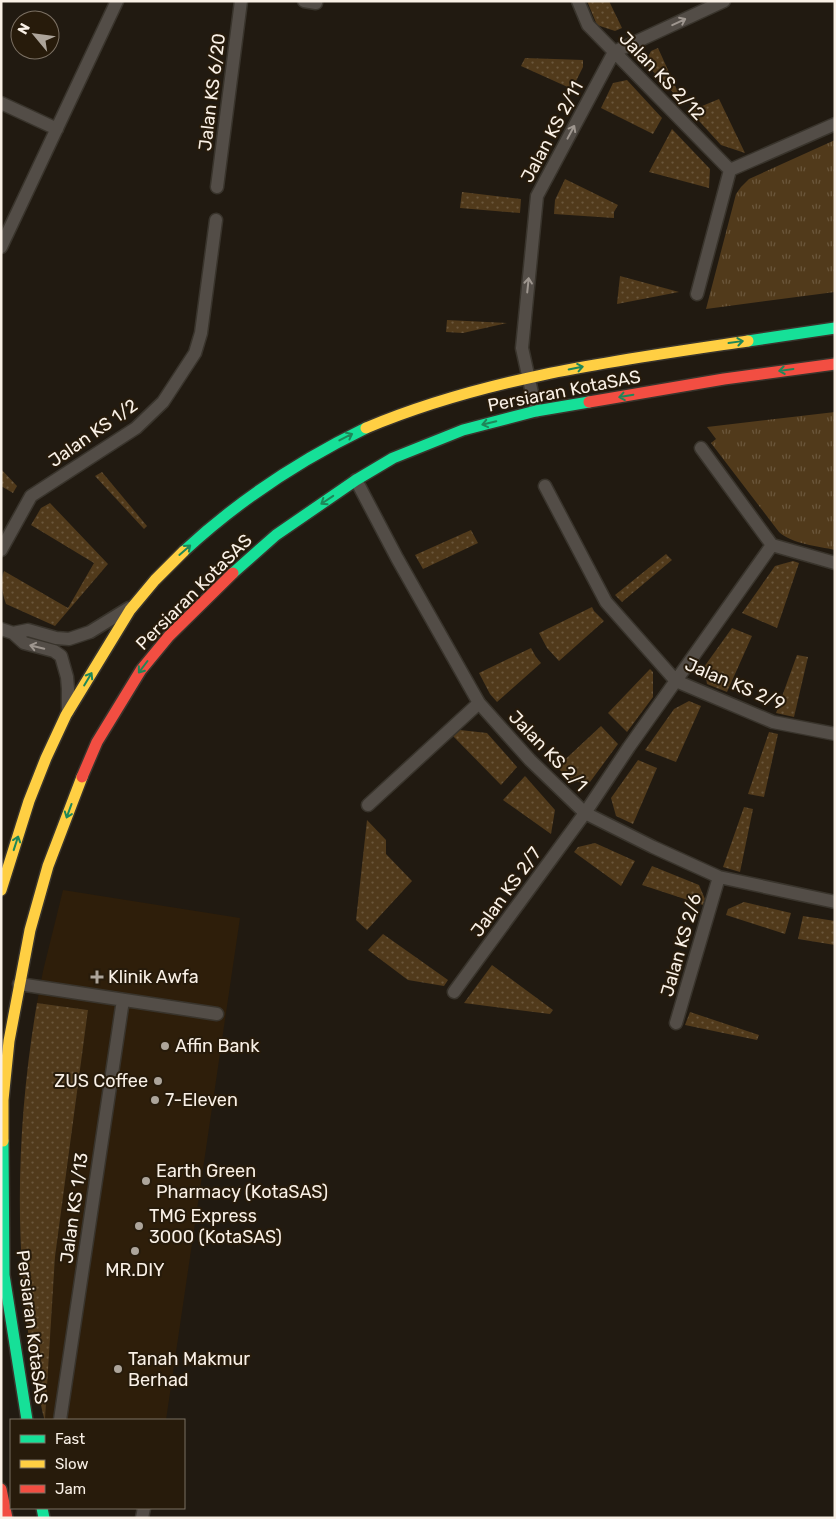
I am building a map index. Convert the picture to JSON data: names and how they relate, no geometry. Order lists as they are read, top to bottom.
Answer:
{
  "streets": {
    "main road": ["Persiaran KotaSAS"],
    "street": [
      "Jalan KS 2/12",
      "Jalan KS 6/20",
      "Jalan KS 2/11",
      "Jalan KS 1/2",
      "Jalan KS 2/9",
      "Jalan KS 2/1",
      "Jalan KS 2/7",
      "Jalan KS 2/6",
      "Jalan KS 1/13"
    ]
  },
  "crossings": [
    ["Jalan KS 2/12", "Jalan KS 2/11"],
    ["Jalan KS 2/11", "Persiaran KotaSAS"],
    ["Persiaran KotaSAS", "Jalan KS 2/1"],
    ["Jalan KS 2/9", "Jalan KS 2/7"],
    ["Jalan KS 2/1", "Jalan KS 2/7"],
    ["Jalan KS 2/1", "Jalan KS 2/6"]
  ],
  "one_way": ["Jalan KS 2/11"],
  "places": {
    "health": ["Klinik Awfa"],
    "other": [
      "Affin Bank",
      "ZUS Coffee",
      "7-Eleven",
      "Earth Green Pharmacy (KotaSAS)",
      "TMG Express 3000 (KotaSAS)",
      "MR.DIY",
      "Tanah Makmur Berhad"
    ]
  },
  "legend": ["Fast", "Slow", "Jam"],
  "north": "top left"
}
